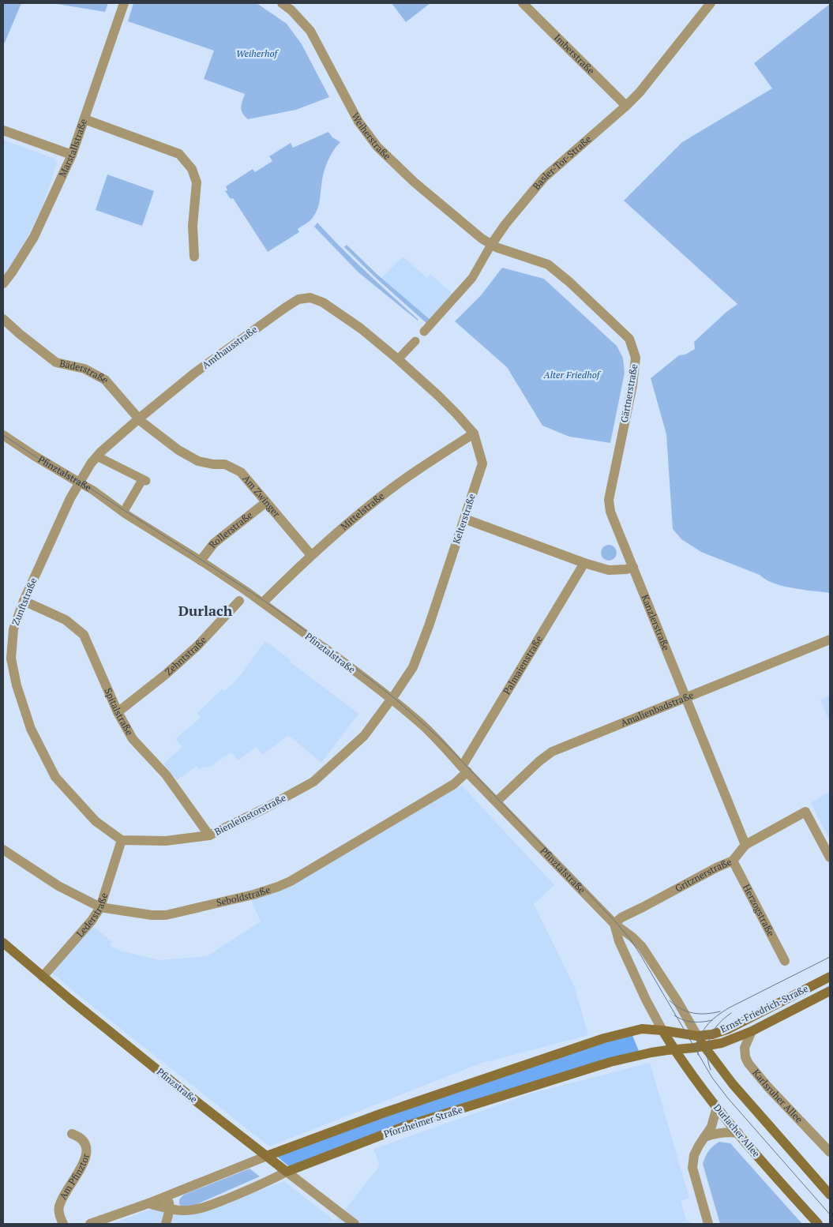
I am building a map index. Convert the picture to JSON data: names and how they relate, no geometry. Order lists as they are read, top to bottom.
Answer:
{
  "streets": {
    "main road": [
      "Ernst-Friedrich-Straße",
      "Pfinzstraße",
      "Pforzheimer Straße",
      "Durlacher Allee"
    ],
    "street": [
      "Imberstraße",
      "Weiherstraße",
      "Marstallstraße",
      "Basler-Tor-Straße",
      "Amthausstraße",
      "Bäderstraße",
      "Gärtnerstraße",
      "Pfinztalstraße",
      "Am Zwinger",
      "Mittelstraße",
      "Kelterstraße",
      "Rollerstraße",
      "Zunftstraße",
      "Kanzlerstraße",
      "Zehntstraße",
      "Palmaienstraße",
      "Amalienbadstraße",
      "Spitalstraße",
      "Bienleinstorstraße",
      "Gritznerstraße",
      "Seboldstraße",
      "Herzogstraße",
      "Lederstraße",
      "Karlsruher Allee",
      "Am Pfinztor"
    ]
  },
  "crossings": [
    ["Imberstraße", "Basler-Tor-Straße"],
    ["Weiherstraße", "Basler-Tor-Straße"],
    ["Weiherstraße", "Gärtnerstraße"],
    ["Basler-Tor-Straße", "Gärtnerstraße"],
    ["Amthausstraße", "Bäderstraße"],
    ["Amthausstraße", "Pfinztalstraße"],
    ["Amthausstraße", "Am Zwinger"],
    ["Amthausstraße", "Kelterstraße"],
    ["Amthausstraße", "Zunftstraße"],
    ["Bäderstraße", "Am Zwinger"],
    ["Gärtnerstraße", "Kanzlerstraße"],
    ["Pfinztalstraße", "Mittelstraße"],
    ["Pfinztalstraße", "Kelterstraße"],
    ["Pfinztalstraße", "Rollerstraße"],
    ["Pfinztalstraße", "Zunftstraße"],
    ["Pfinztalstraße", "Zehntstraße"],
    ["Pfinztalstraße", "Palmaienstraße"],
    ["Pfinztalstraße", "Amalienbadstraße"],
    ["Pfinztalstraße", "Bienleinstorstraße"],
    ["Pfinztalstraße", "Gritznerstraße"],
    ["Pfinztalstraße", "Seboldstraße"],
    ["Pfinztalstraße", "Ernst-Friedrich-Straße"],
    ["Pfinztalstraße", "Durlacher Allee"],
    ["Am Zwinger", "Mittelstraße"],
    ["Am Zwinger", "Rollerstraße"],
    ["Mittelstraße", "Kelterstraße"],
    ["Kelterstraße", "Bienleinstorstraße"],
    ["Zunftstraße", "Spitalstraße"],
    ["Zunftstraße", "Bienleinstorstraße"],
    ["Zunftstraße", "Lederstraße"],
    ["Kanzlerstraße", "Amalienbadstraße"],
    ["Kanzlerstraße", "Gritznerstraße"],
    ["Zehntstraße", "Spitalstraße"],
    ["Palmaienstraße", "Seboldstraße"],
    ["Spitalstraße", "Bienleinstorstraße"],
    ["Bienleinstorstraße", "Lederstraße"],
    ["Gritznerstraße", "Herzogstraße"],
    ["Seboldstraße", "Lederstraße"],
    ["Lederstraße", "Pfinzstraße"],
    ["Ernst-Friedrich-Straße", "Karlsruher Allee"],
    ["Ernst-Friedrich-Straße", "Pforzheimer Straße"],
    ["Pfinzstraße", "Pforzheimer Straße"],
    ["Pforzheimer Straße", "Durlacher Allee"]
  ],
  "districts": ["Durlach"],
  "parks": ["Weiherhof", "Alter Friedhof"]
}
